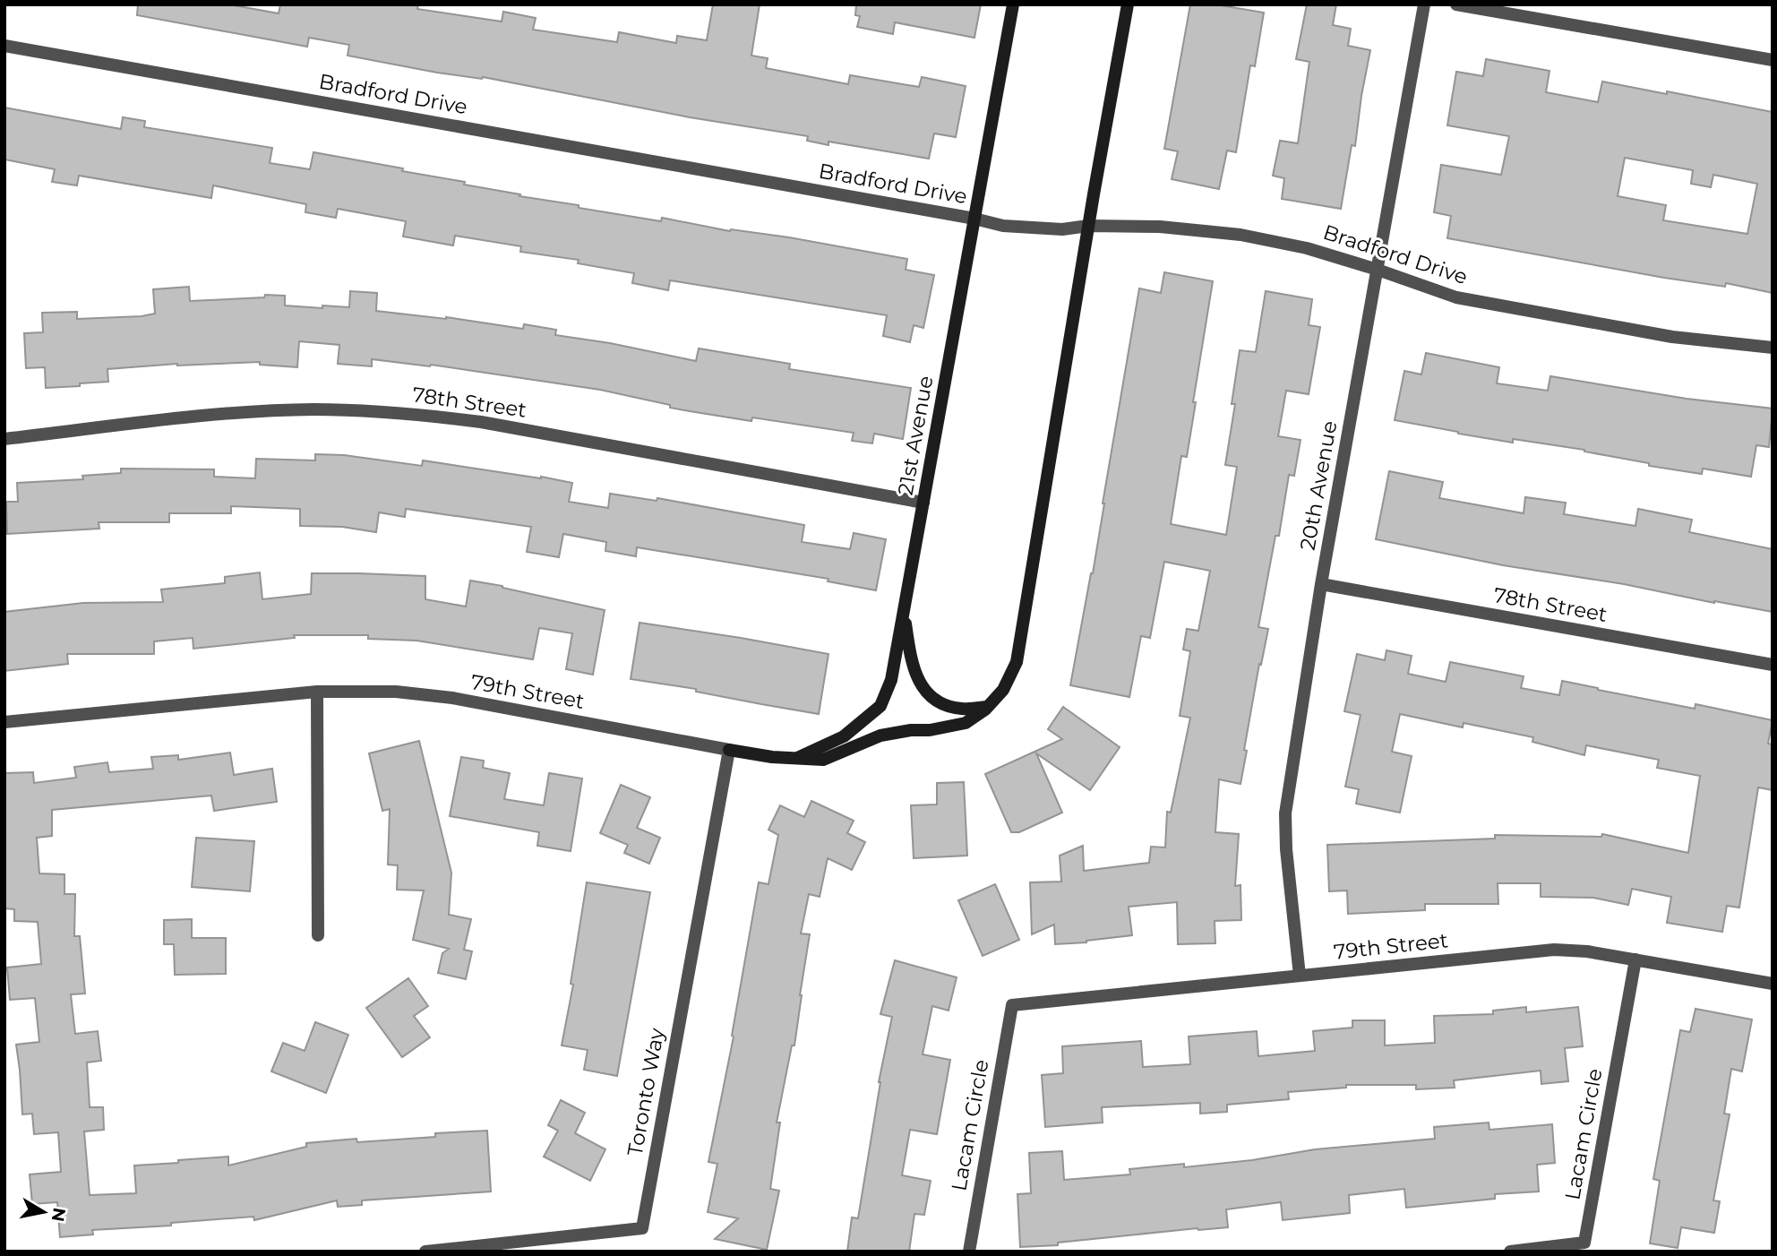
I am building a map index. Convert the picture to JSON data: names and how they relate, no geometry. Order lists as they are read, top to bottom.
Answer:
{
  "streets": {
    "street": [
      "Bradford Drive",
      "78th Street",
      "21st Avenue",
      "20th Avenue",
      "79th Street",
      "Toronto Way",
      "Lacam Circle"
    ]
  },
  "crossings": [
    ["Bradford Drive", "21st Avenue"],
    ["Bradford Drive", "20th Avenue"],
    ["78th Street", "21st Avenue"],
    ["78th Street", "20th Avenue"],
    ["21st Avenue", "79th Street"],
    ["21st Avenue", "Toronto Way"],
    ["20th Avenue", "79th Street"],
    ["79th Street", "Toronto Way"],
    ["79th Street", "Lacam Circle"]
  ],
  "north": "right"
}
